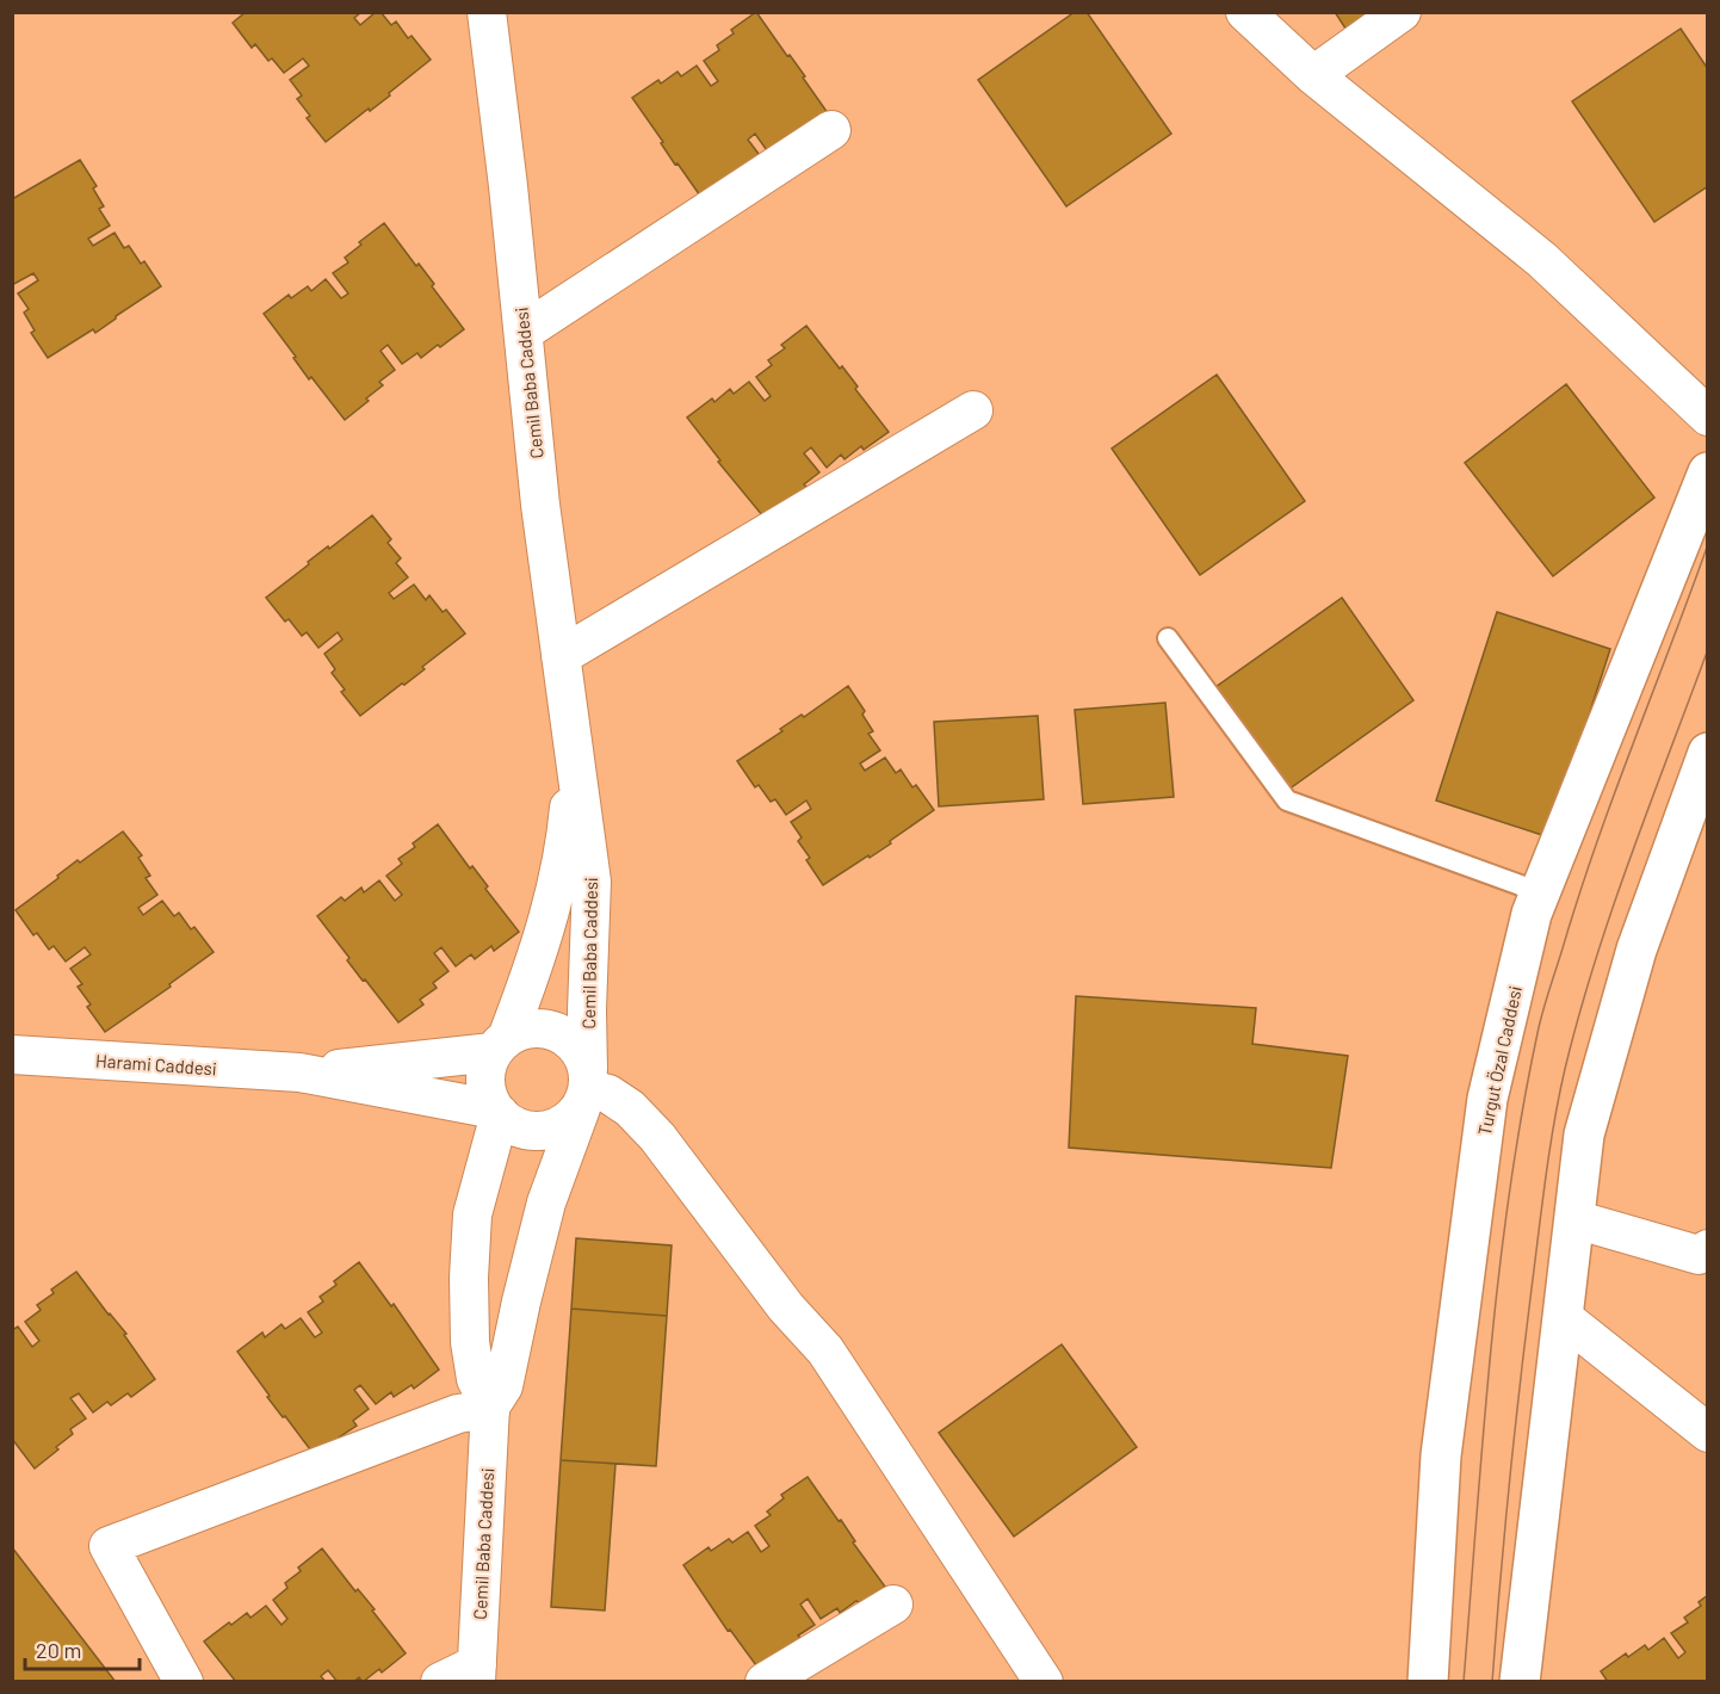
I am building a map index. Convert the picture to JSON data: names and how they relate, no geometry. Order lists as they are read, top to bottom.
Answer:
{
  "streets": {
    "street": ["Cemil Baba Caddesi", "Turgut Özal Caddesi", "Harami Caddesi"]
  },
  "scale_bar": "20 m"
}
